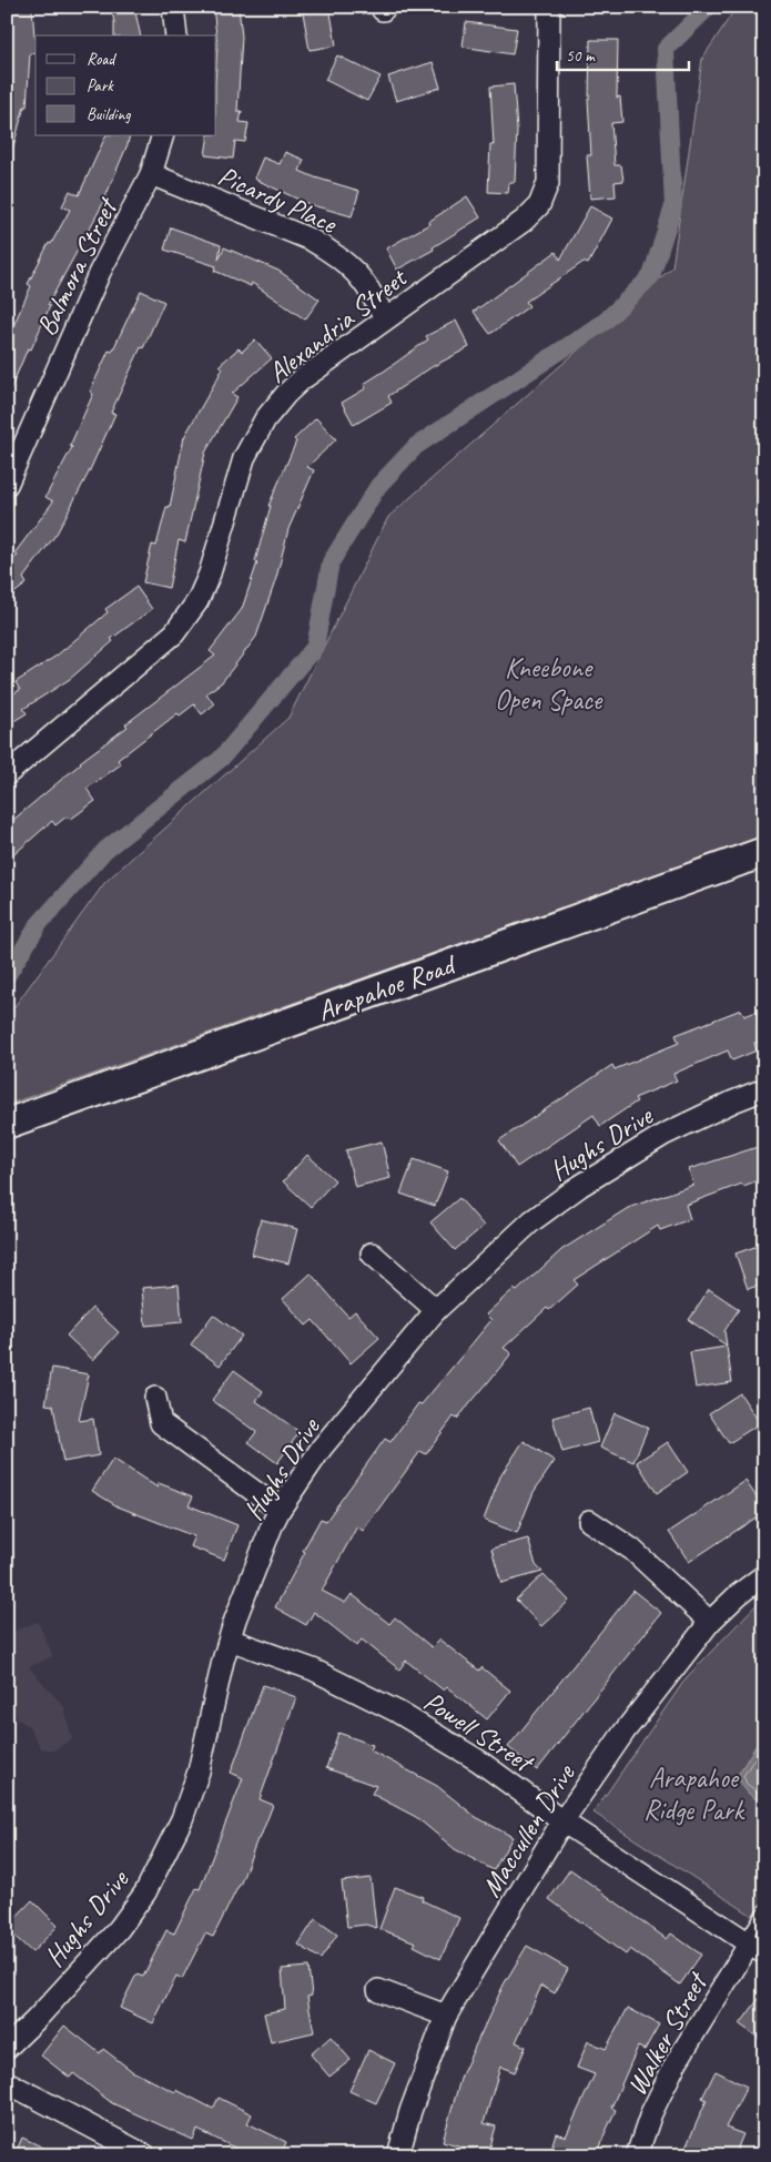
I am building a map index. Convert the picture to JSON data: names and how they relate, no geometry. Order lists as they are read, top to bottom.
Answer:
{
  "streets": {
    "main road": ["Arapahoe Road"],
    "street": [
      "Picardy Place",
      "Balmora Street",
      "Alexandria Street",
      "Hughs Drive",
      "Powell Street",
      "Maccullen Drive",
      "Walker Street"
    ]
  },
  "crossings": [
    ["Picardy Place", "Balmora Street"],
    ["Picardy Place", "Alexandria Street"],
    ["Hughs Drive", "Powell Street"],
    ["Powell Street", "Maccullen Drive"],
    ["Powell Street", "Walker Street"]
  ],
  "parks": ["Kneebone Open Space", "Arapahoe Ridge Park"],
  "legend": ["Road", "Park", "Building"],
  "scale_bar": "50 m"
}
